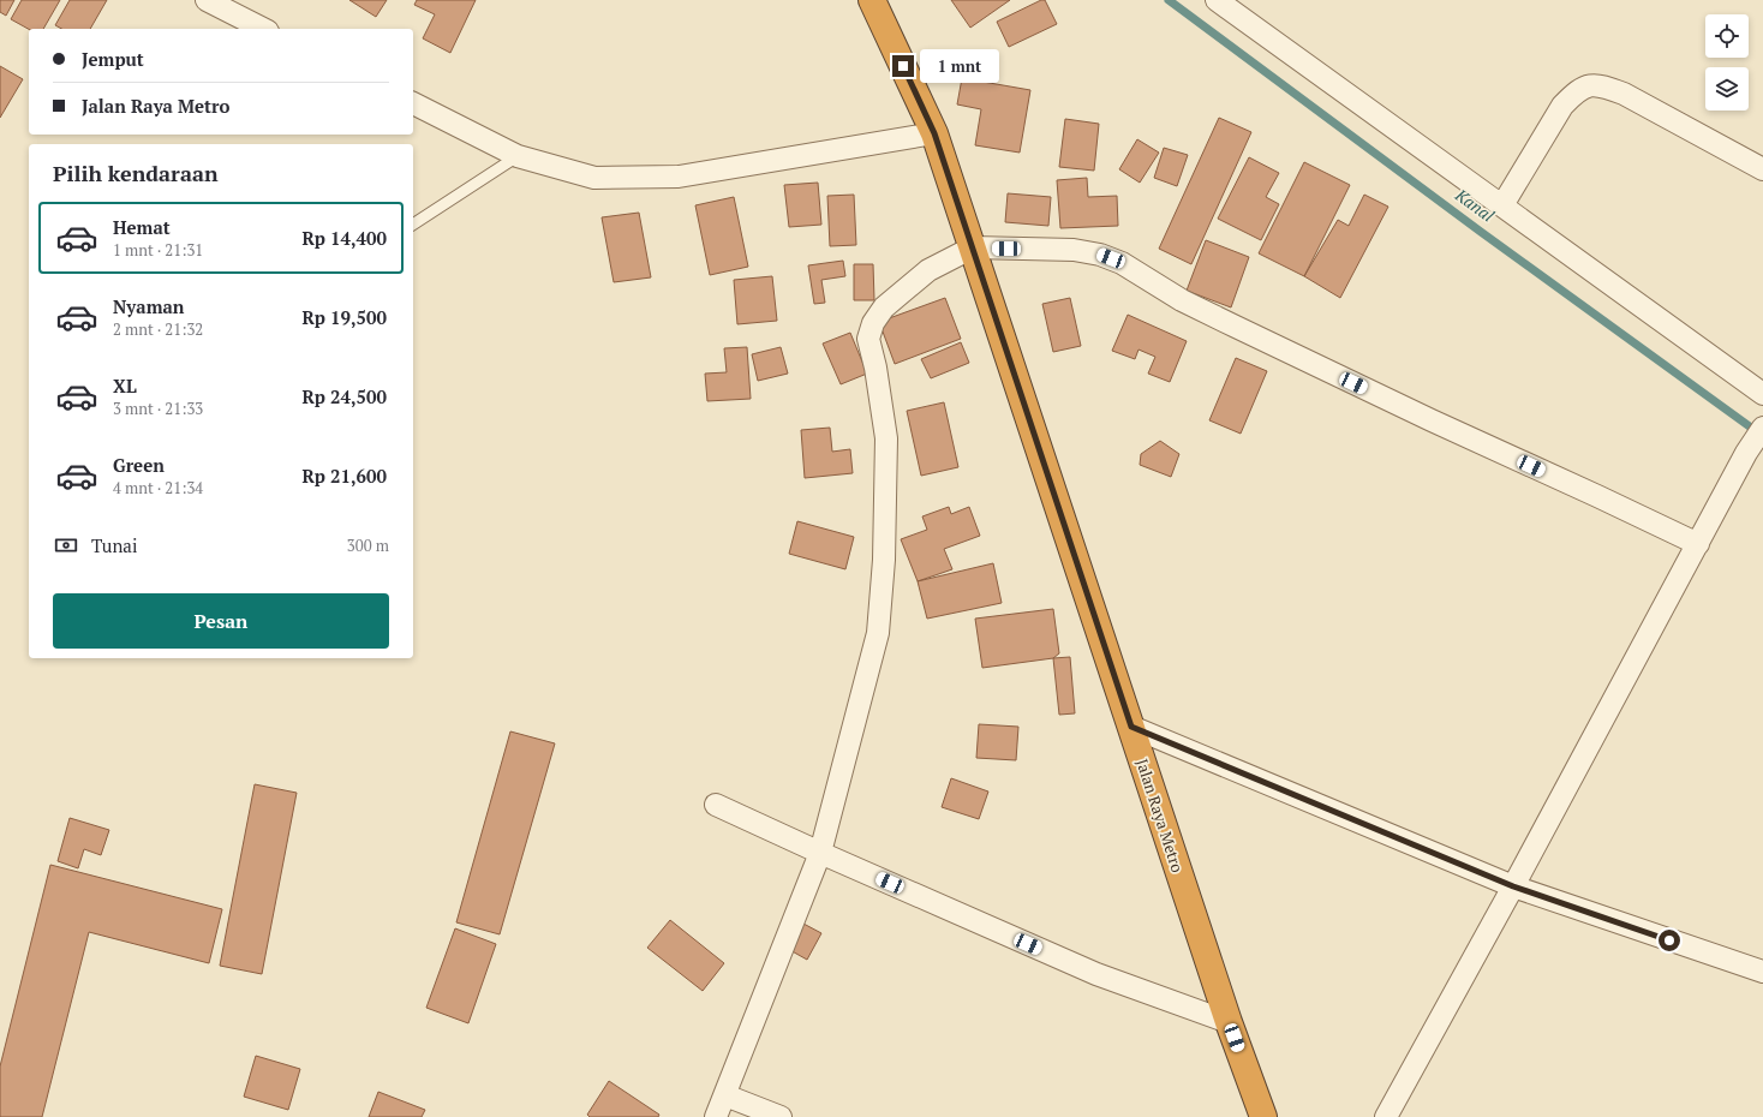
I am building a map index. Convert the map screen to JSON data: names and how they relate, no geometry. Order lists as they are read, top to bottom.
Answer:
{
  "streets": {
    "highway": ["Jalan Raya Metro"]
  },
  "water": ["Kanal"],
  "page": {
    "banner": ["Jemput", "Jalan Raya Metro"],
    "bubble": "1 mnt",
    "heading": "Pilih kendaraan",
    "list": [
      {
        "name": "Hemat",
        "note": "1 mnt · 21:31",
        "value": "Rp 14,400"
      },
      {
        "name": "Nyaman",
        "note": "2 mnt · 21:32",
        "value": "Rp 19,500"
      },
      {
        "name": "XL",
        "note": "3 mnt · 21:33",
        "value": "Rp 24,500"
      },
      {
        "name": "Green",
        "note": "4 mnt · 21:34",
        "value": "Rp 21,600"
      }
    ],
    "pay": ["Tunai", "300 m"],
    "buttons": "Pesan"
  }
}
